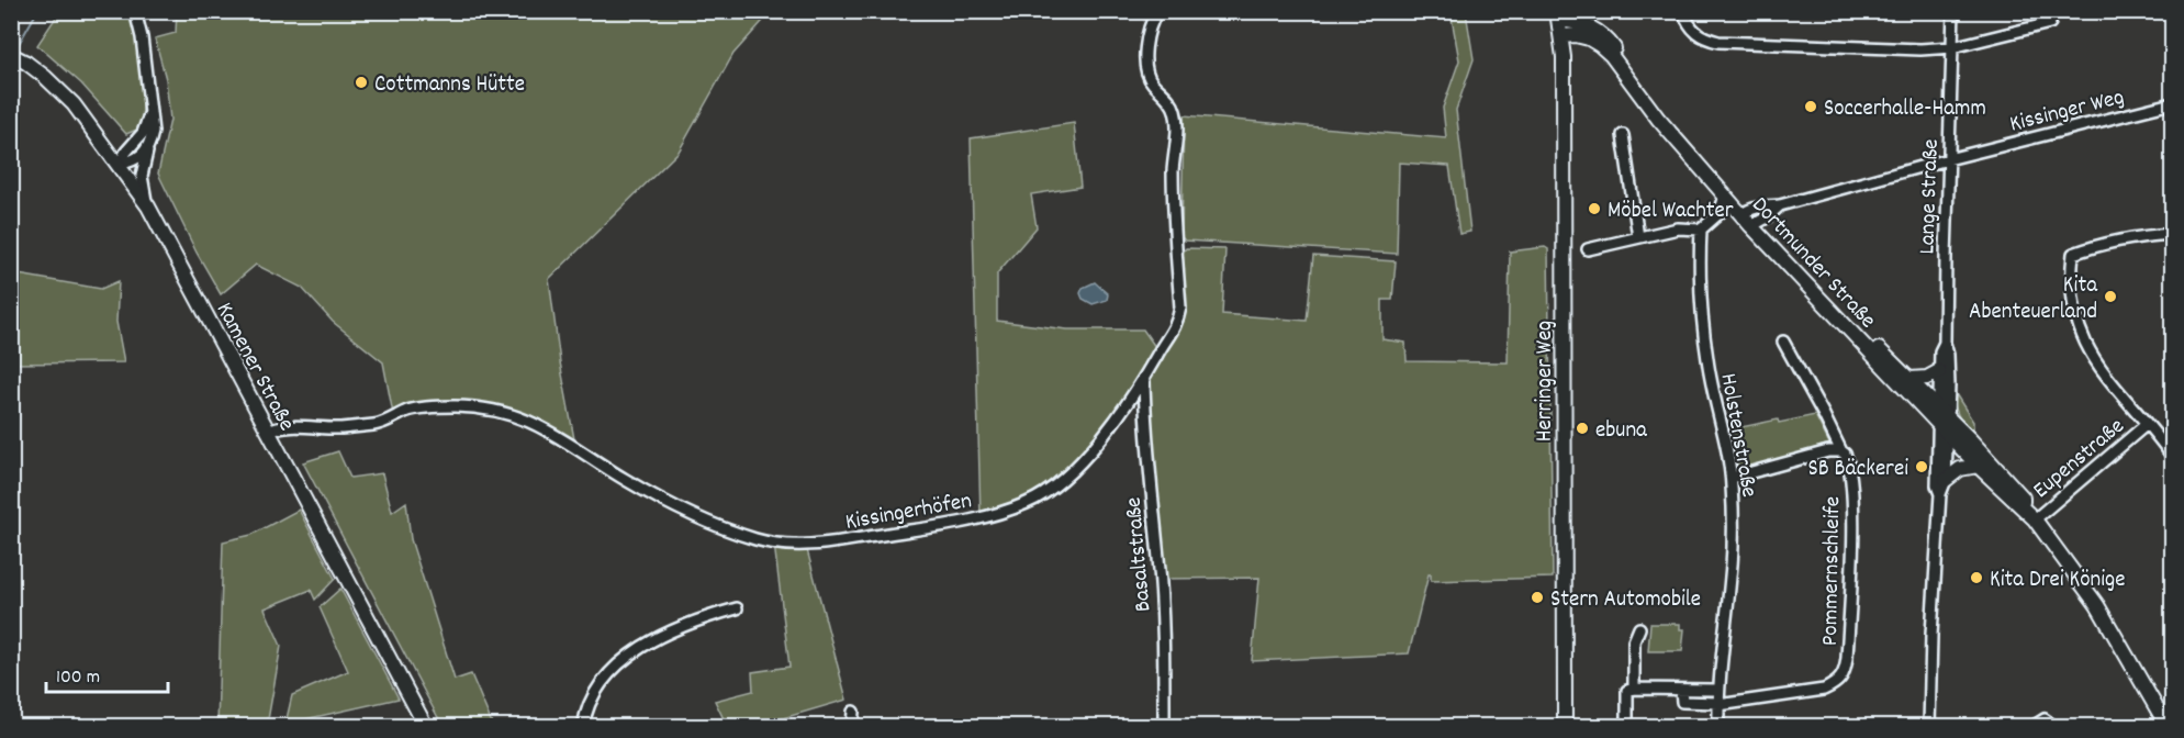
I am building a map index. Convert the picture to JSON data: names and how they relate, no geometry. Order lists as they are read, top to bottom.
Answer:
{
  "streets": {
    "main road": ["Dortmunder Straße", "Kamener Straße", "Herringer Weg"],
    "street": [
      "Kissinger Weg",
      "Lange Straße",
      "Holstenstraße",
      "Eupenstraße",
      "Kissingerhöfen",
      "Basaltstraße",
      "Pommernschleife"
    ]
  },
  "crossings": [
    ["Kissinger Weg", "Lange Straße"],
    ["Kissinger Weg", "Dortmunder Straße"],
    ["Lange Straße", "Dortmunder Straße"],
    ["Dortmunder Straße", "Herringer Weg"],
    ["Dortmunder Straße", "Eupenstraße"],
    ["Kamener Straße", "Kissingerhöfen"],
    ["Holstenstraße", "Pommernschleife"],
    ["Kissingerhöfen", "Basaltstraße"]
  ],
  "places": [
    "Cottmanns Hütte",
    "Soccerhalle-Hamm",
    "Möbel Wachter",
    "Kita Abenteuerland",
    "ebuna",
    "SB Bäckerei",
    "Kita Drei Könige",
    "Stern Automobile"
  ],
  "scale_bar": "100 m"
}
